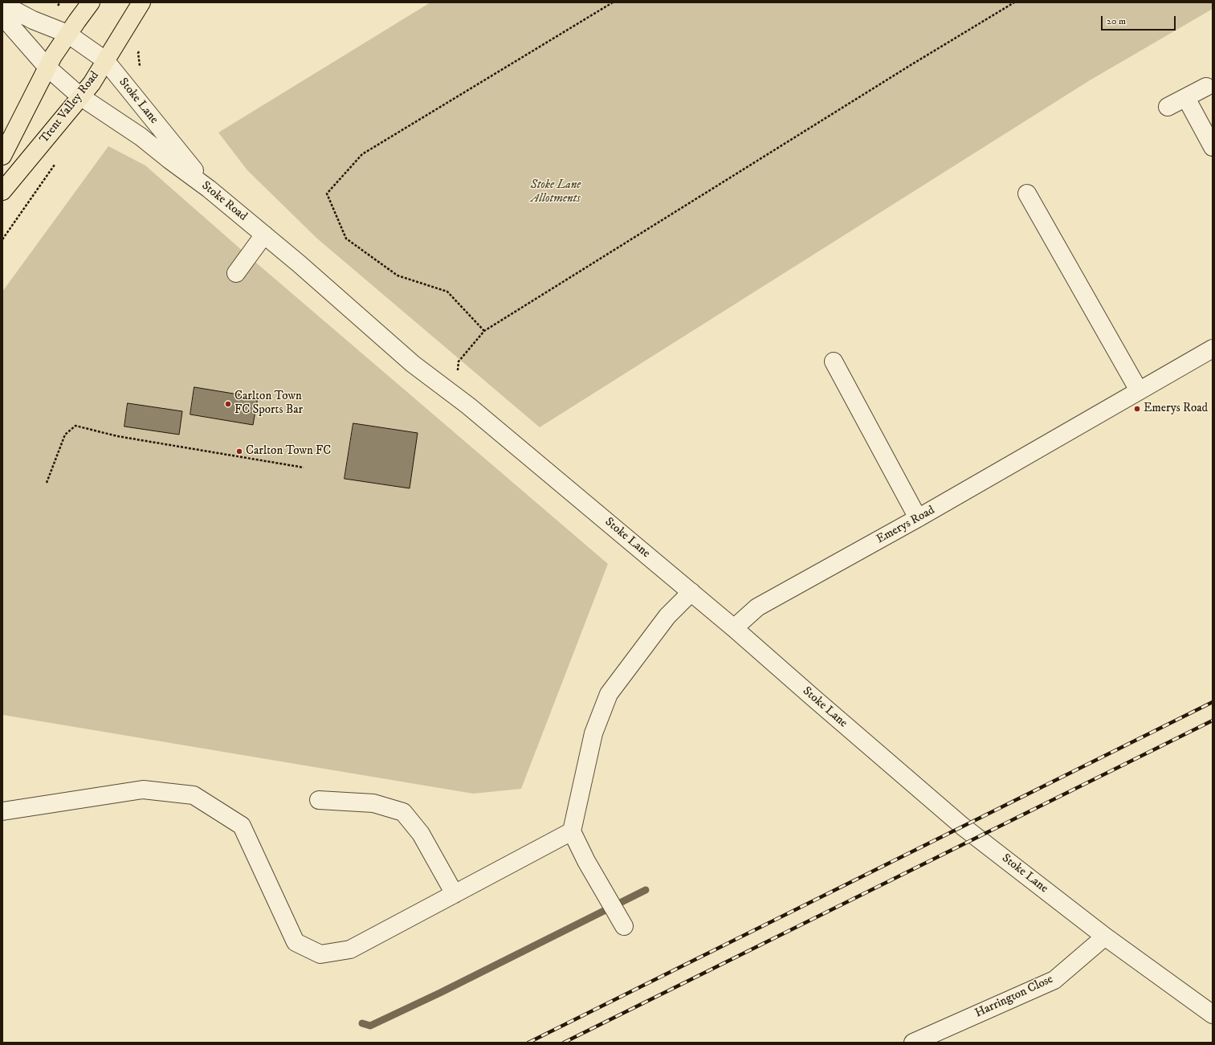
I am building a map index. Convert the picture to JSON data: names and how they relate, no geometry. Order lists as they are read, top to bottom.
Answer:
{
  "streets": {
    "main road": ["Trent Valley Road"],
    "street": [
      "Stoke Lane",
      "Stoke Road",
      "Emerys Road",
      "Harrington Close"
    ]
  },
  "crossings": [
    ["Stoke Lane", "Trent Valley Road"],
    ["Stoke Lane", "Stoke Road"],
    ["Stoke Lane", "Emerys Road"],
    ["Stoke Lane", "Harrington Close"],
    ["Trent Valley Road", "Stoke Road"]
  ],
  "parks": ["Stoke Lane Allotments"],
  "places": ["Carlton Town FC Sports Bar", "Emerys Road", "Carlton Town FC"],
  "scale_bar": "20 m"
}
